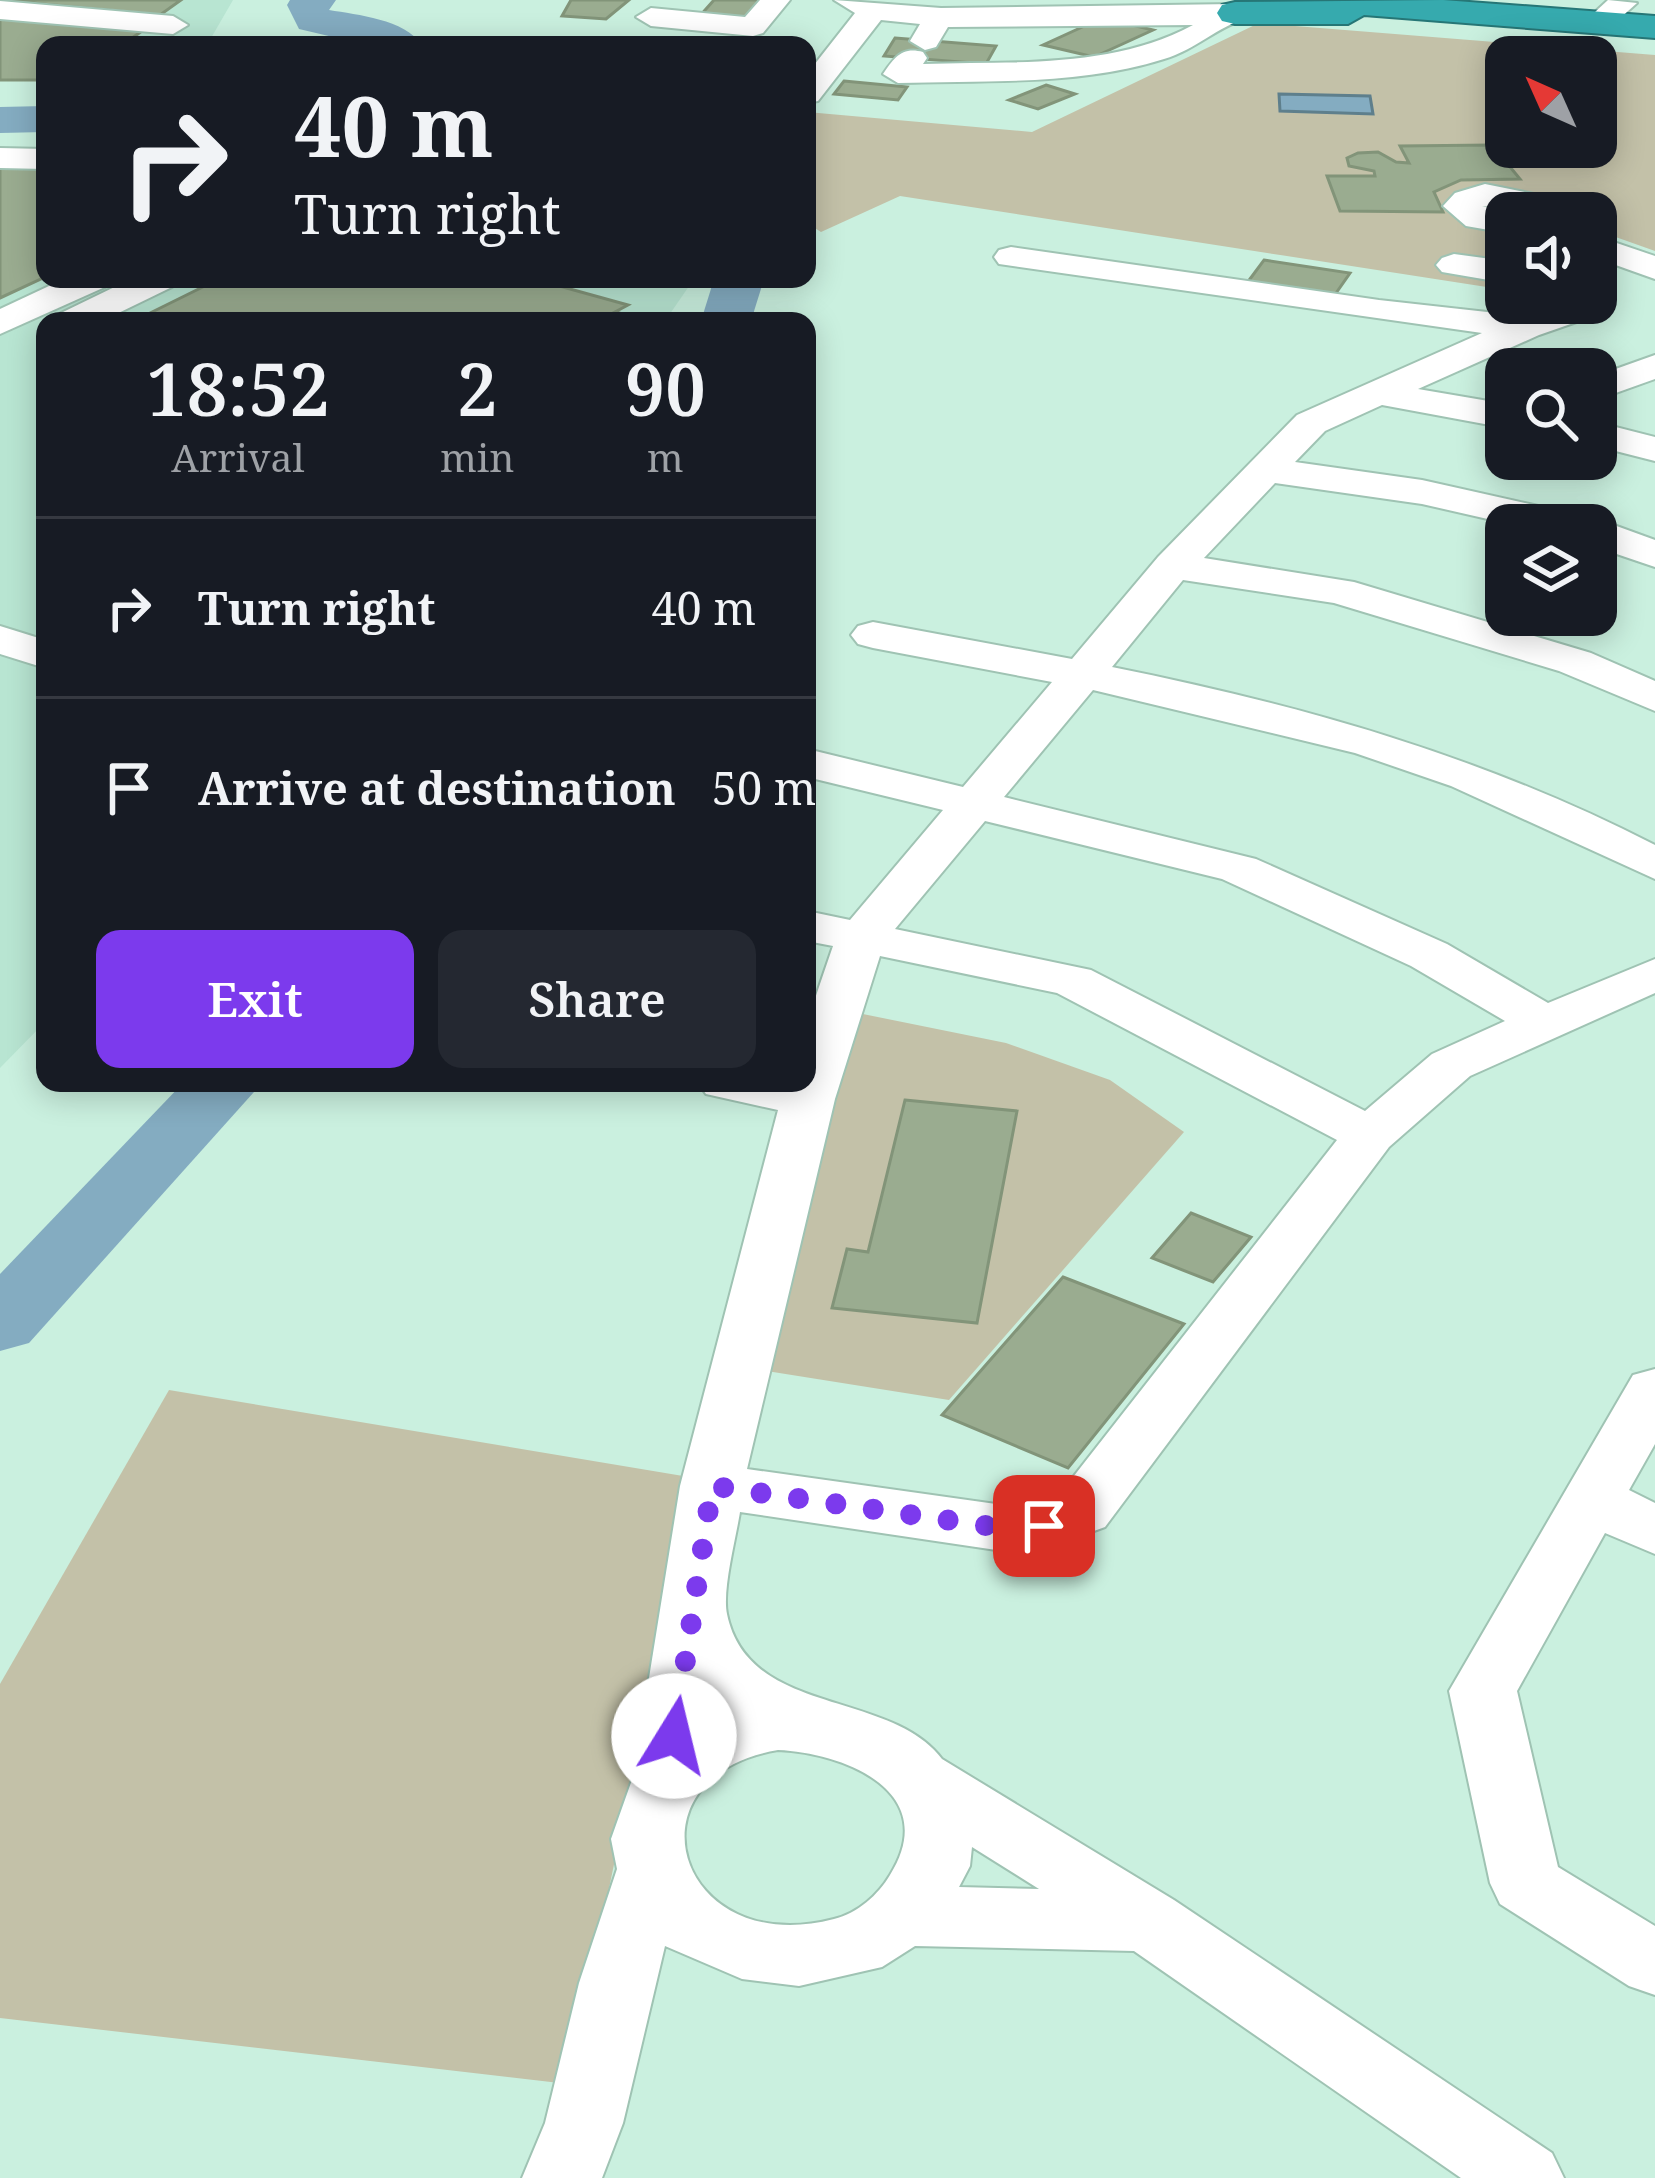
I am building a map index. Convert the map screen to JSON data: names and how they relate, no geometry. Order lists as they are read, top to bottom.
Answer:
{
  "north": "top left",
  "page": {
    "turn": ["40 m", "Turn right"],
    "eta": [
      "18:52",
      "Arrival",
      "2",
      "min",
      "90",
      "m"
    ],
    "list": [
      {
        "name": "Turn right",
        "value": "40 m"
      },
      {
        "name": "Arrive at destination",
        "value": "50 m"
      }
    ],
    "buttons": ["Exit", "Share"]
  }
}
